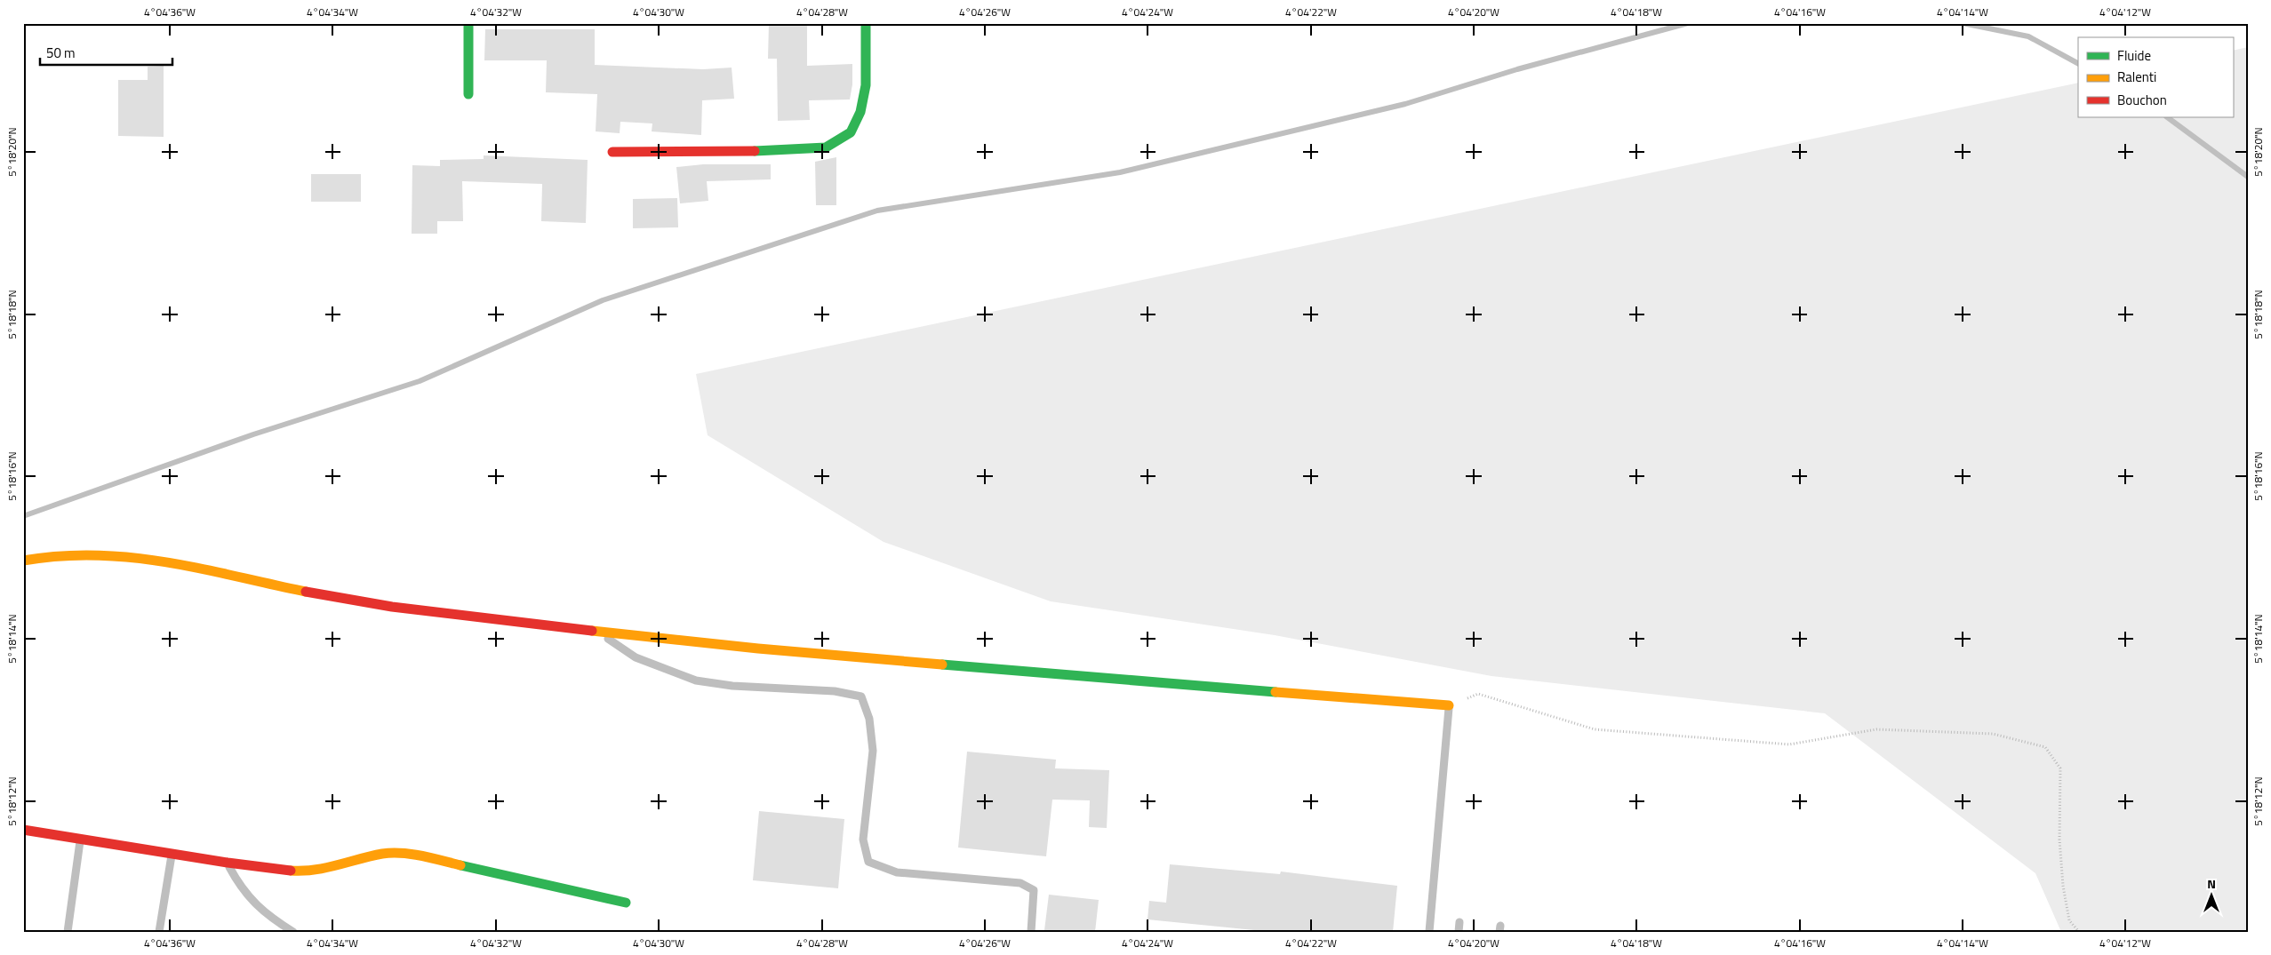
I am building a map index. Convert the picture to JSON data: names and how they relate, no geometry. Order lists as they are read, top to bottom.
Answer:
{
  "legend": ["Fluide", "Ralenti", "Bouchon"],
  "scale_bar": "50 m",
  "north": "top",
  "coordinates": [
    "4°04'36\"W",
    "4°04'34\"W",
    "4°04'32\"W",
    "4°04'30\"W",
    "4°04'28\"W",
    "4°04'26\"W",
    "4°04'24\"W",
    "4°04'22\"W",
    "4°04'20\"W",
    "4°04'18\"W",
    "4°04'16\"W",
    "4°04'14\"W",
    "4°04'12\"W",
    "5°18'20\"N",
    "5°18'18\"N",
    "5°18'16\"N",
    "5°18'14\"N",
    "5°18'12\"N"
  ]
}
